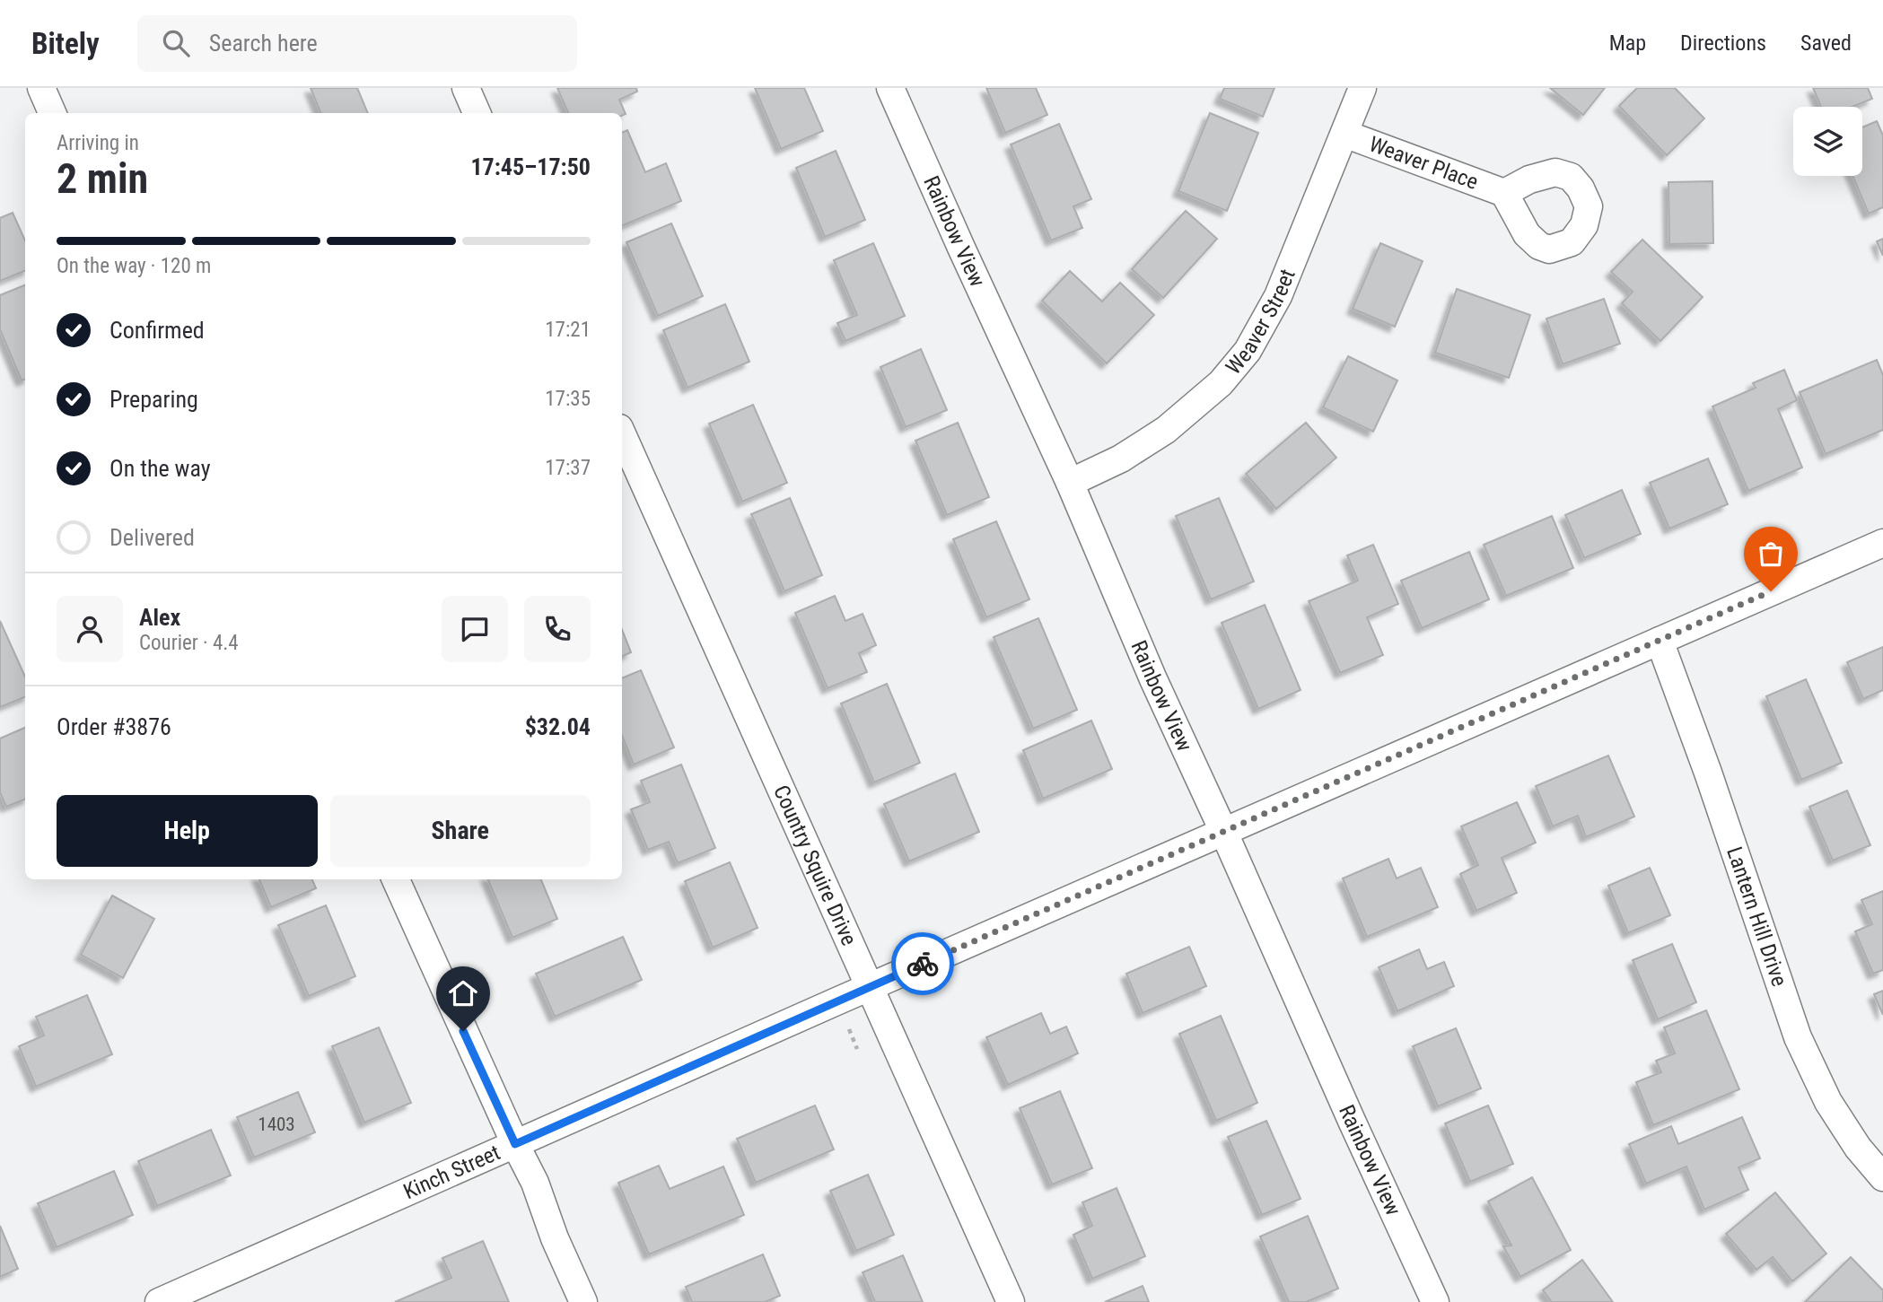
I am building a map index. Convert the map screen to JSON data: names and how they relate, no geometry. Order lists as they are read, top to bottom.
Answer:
{
  "streets": {
    "street": [
      "Weaver Place",
      "Rainbow View",
      "Weaver Street",
      "Country Squire Drive",
      "Lantern Hill Drive",
      "Kinch Street"
    ]
  },
  "crossings": [
    ["Weaver Place", "Weaver Street"],
    ["Rainbow View", "Weaver Street"],
    ["Rainbow View", "Kinch Street"],
    ["Country Squire Drive", "Kinch Street"],
    ["Lantern Hill Drive", "Kinch Street"]
  ],
  "house_numbers": ["1403"],
  "page": {
    "header": "Bitely",
    "search": "Search here",
    "nav": ["Map", "Directions", "Saved"],
    "heading": ["2 min", "Arriving in", "17:45–17:50"],
    "panel": [
      "Alex",
      "Courier · 4.4",
      "Order #3876",
      "$32.04"
    ],
    "bar": "On the way · 120 m",
    "list": [
      ["Confirmed", "17:21"],
      ["Preparing", "17:35"],
      ["On the way", "17:37"],
      "Delivered"
    ],
    "buttons": ["Help", "Share"]
  }
}
